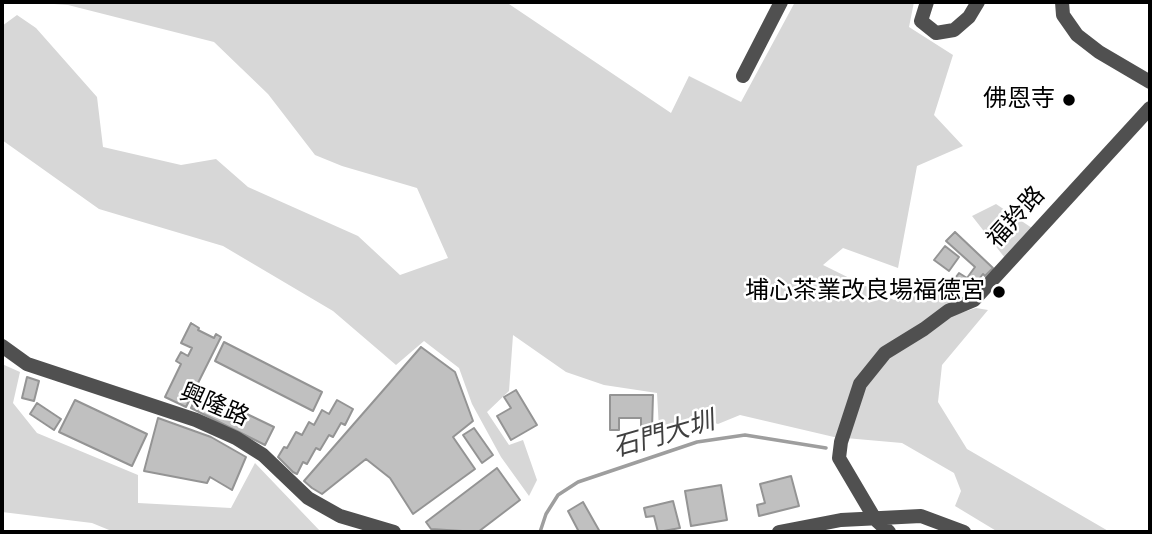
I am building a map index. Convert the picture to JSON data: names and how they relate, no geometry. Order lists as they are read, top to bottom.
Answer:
{
  "streets": {
    "street": ["福羚路", "興隆路"]
  },
  "water": ["石門大圳"],
  "places": ["佛恩寺", "埔心茶業改良場福德宮"]
}
